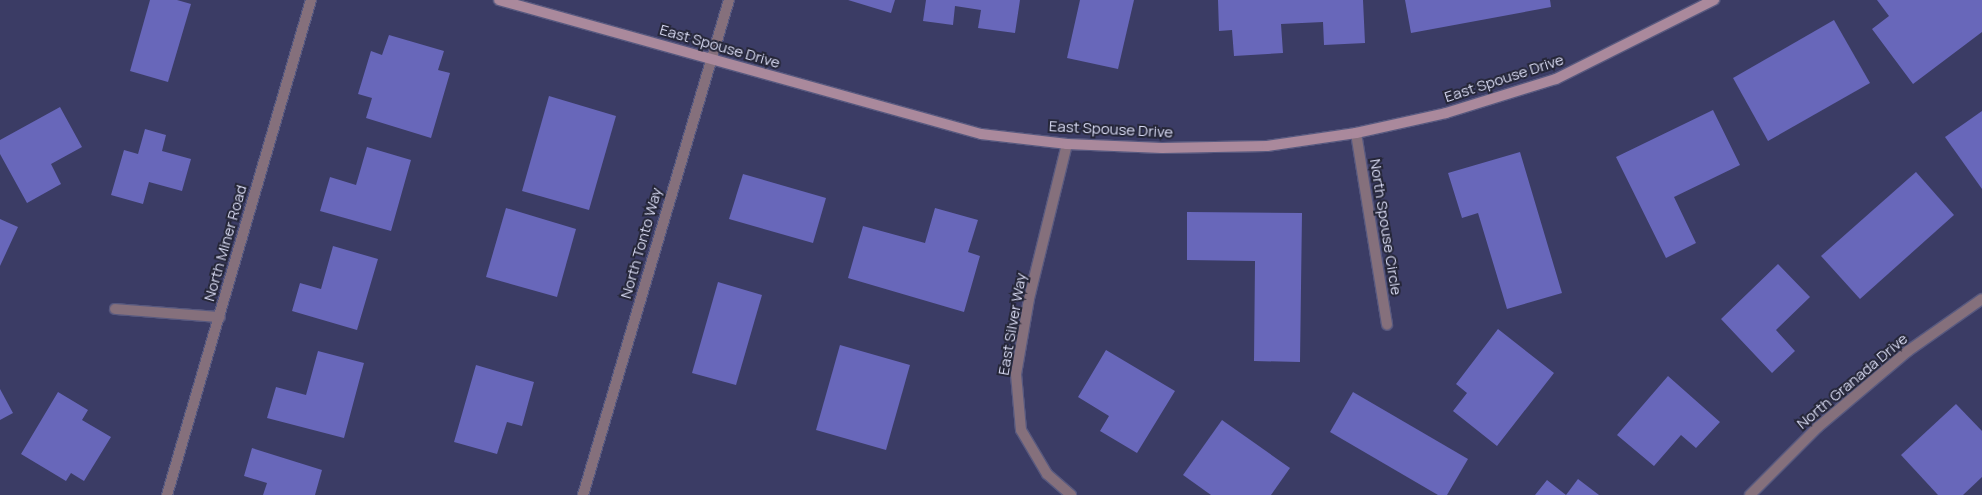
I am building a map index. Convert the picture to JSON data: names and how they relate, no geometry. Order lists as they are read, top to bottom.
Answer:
{
  "streets": {
    "main road": ["East Spouse Drive"],
    "street": [
      "North Spouse Circle",
      "North Miner Road",
      "North Tonto Way",
      "East Silver Way",
      "North Granada Drive"
    ]
  },
  "crossings": [
    ["East Spouse Drive", "North Spouse Circle"],
    ["East Spouse Drive", "North Tonto Way"],
    ["East Spouse Drive", "East Silver Way"]
  ]
}
